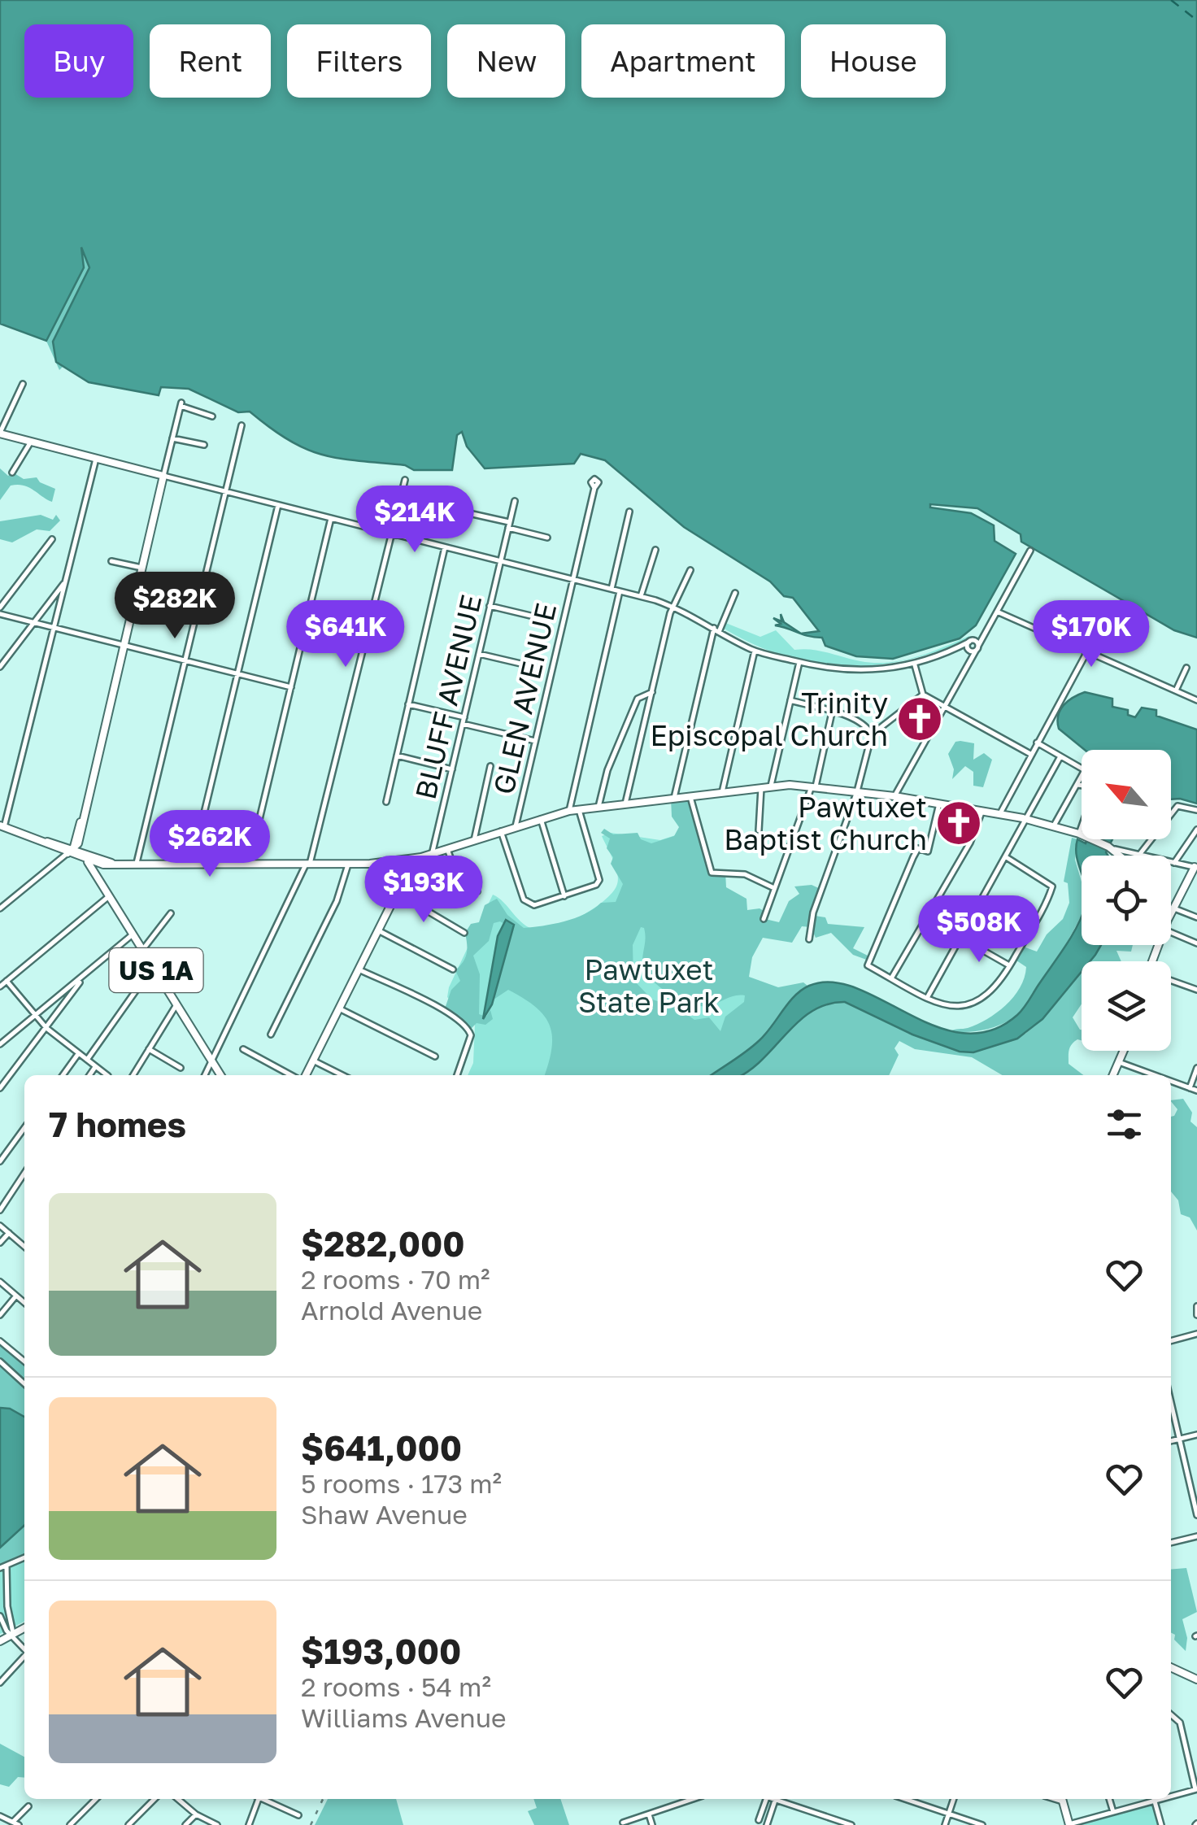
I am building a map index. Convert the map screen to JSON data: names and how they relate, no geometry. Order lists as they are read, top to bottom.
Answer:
{
  "streets": {
    "main road": ["US 1A"],
    "street": ["BLUFF AVENUE", "GLEN AVENUE"]
  },
  "parks": ["Pawtuxet State Park"],
  "places": {
    "church": ["Trinity Episcopal Church", "Pawtuxet Baptist Church"]
  },
  "north": "top left",
  "page": {
    "chip": [
      "Buy",
      "Rent",
      "Filters",
      "New",
      "Apartment",
      "House"
    ],
    "price": [
      "$214K",
      "$282K",
      "$641K",
      "$170K",
      "$262K",
      "$193K",
      "$508K"
    ],
    "heading": "7 homes",
    "list": [
      {
        "name": "$282,000",
        "note": "2 rooms · 70 m² · Arnold Avenue"
      },
      {
        "name": "$641,000",
        "note": "5 rooms · 173 m² · Shaw Avenue"
      },
      {
        "name": "$193,000",
        "note": "2 rooms · 54 m² · Williams Avenue"
      }
    ]
  }
}
